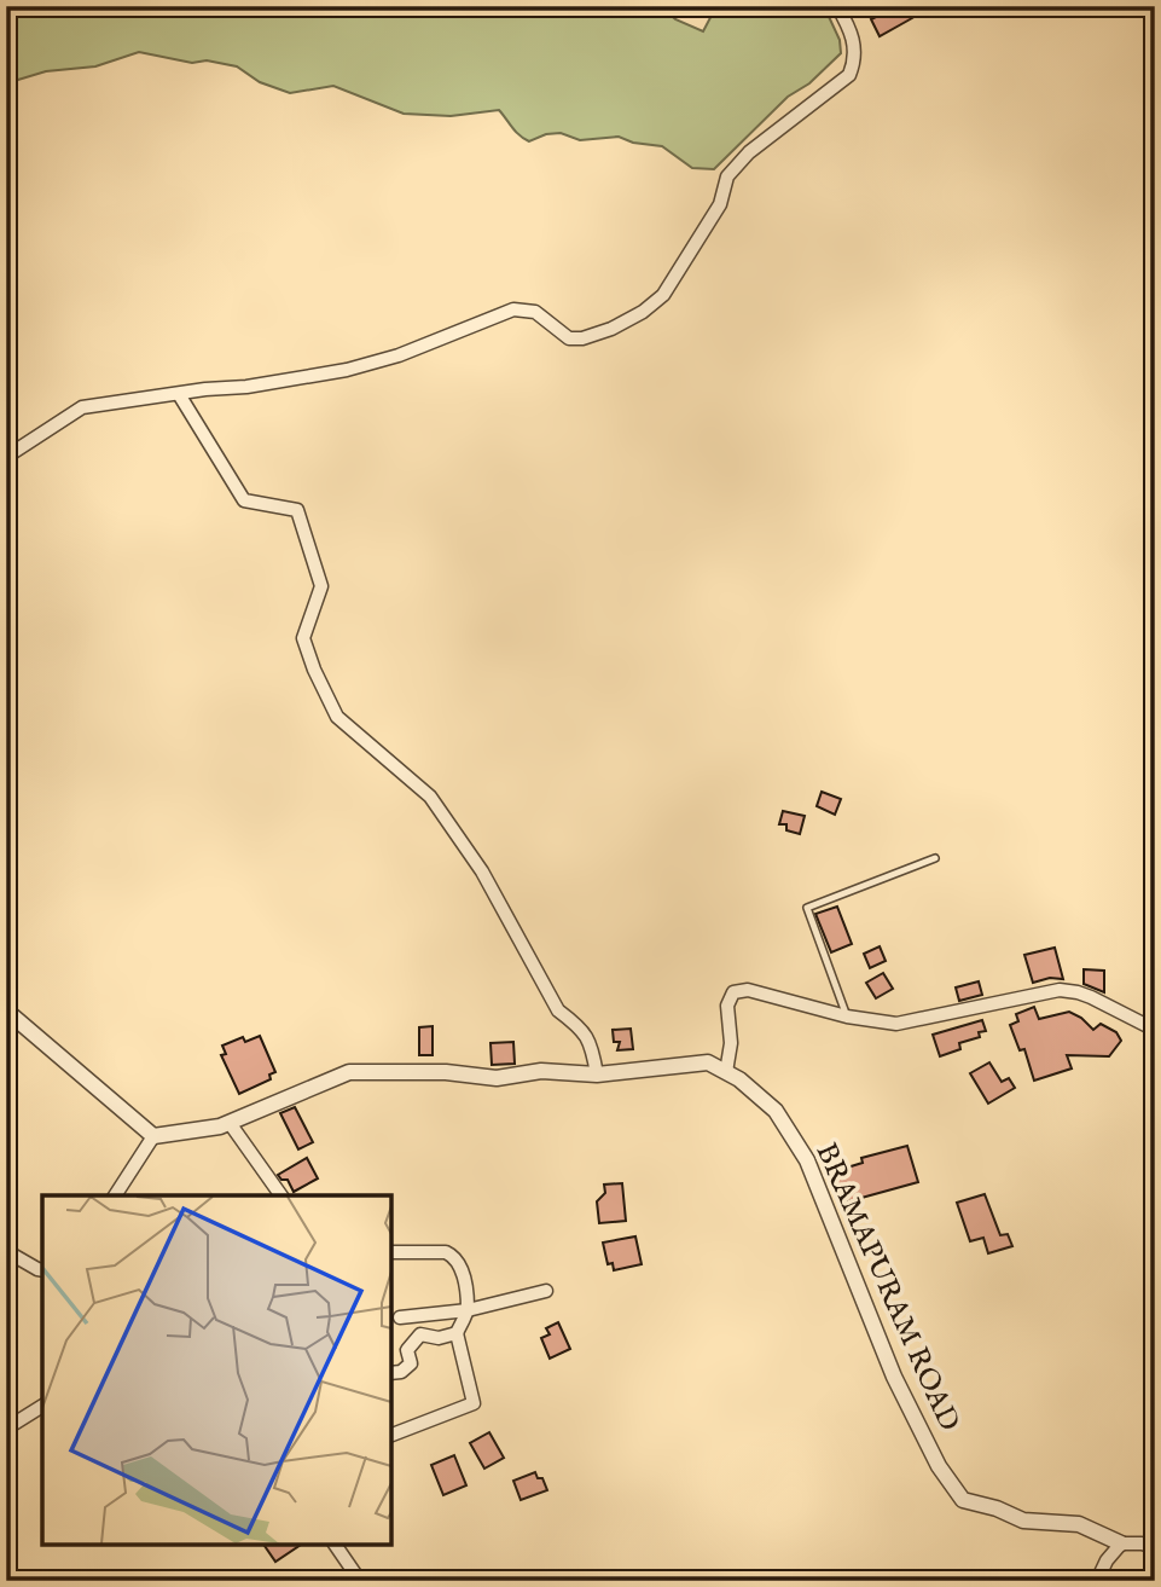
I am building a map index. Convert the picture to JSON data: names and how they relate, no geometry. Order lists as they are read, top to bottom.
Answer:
{
  "streets": {
    "street": ["BRAMAPURAM ROAD"]
  }
}
